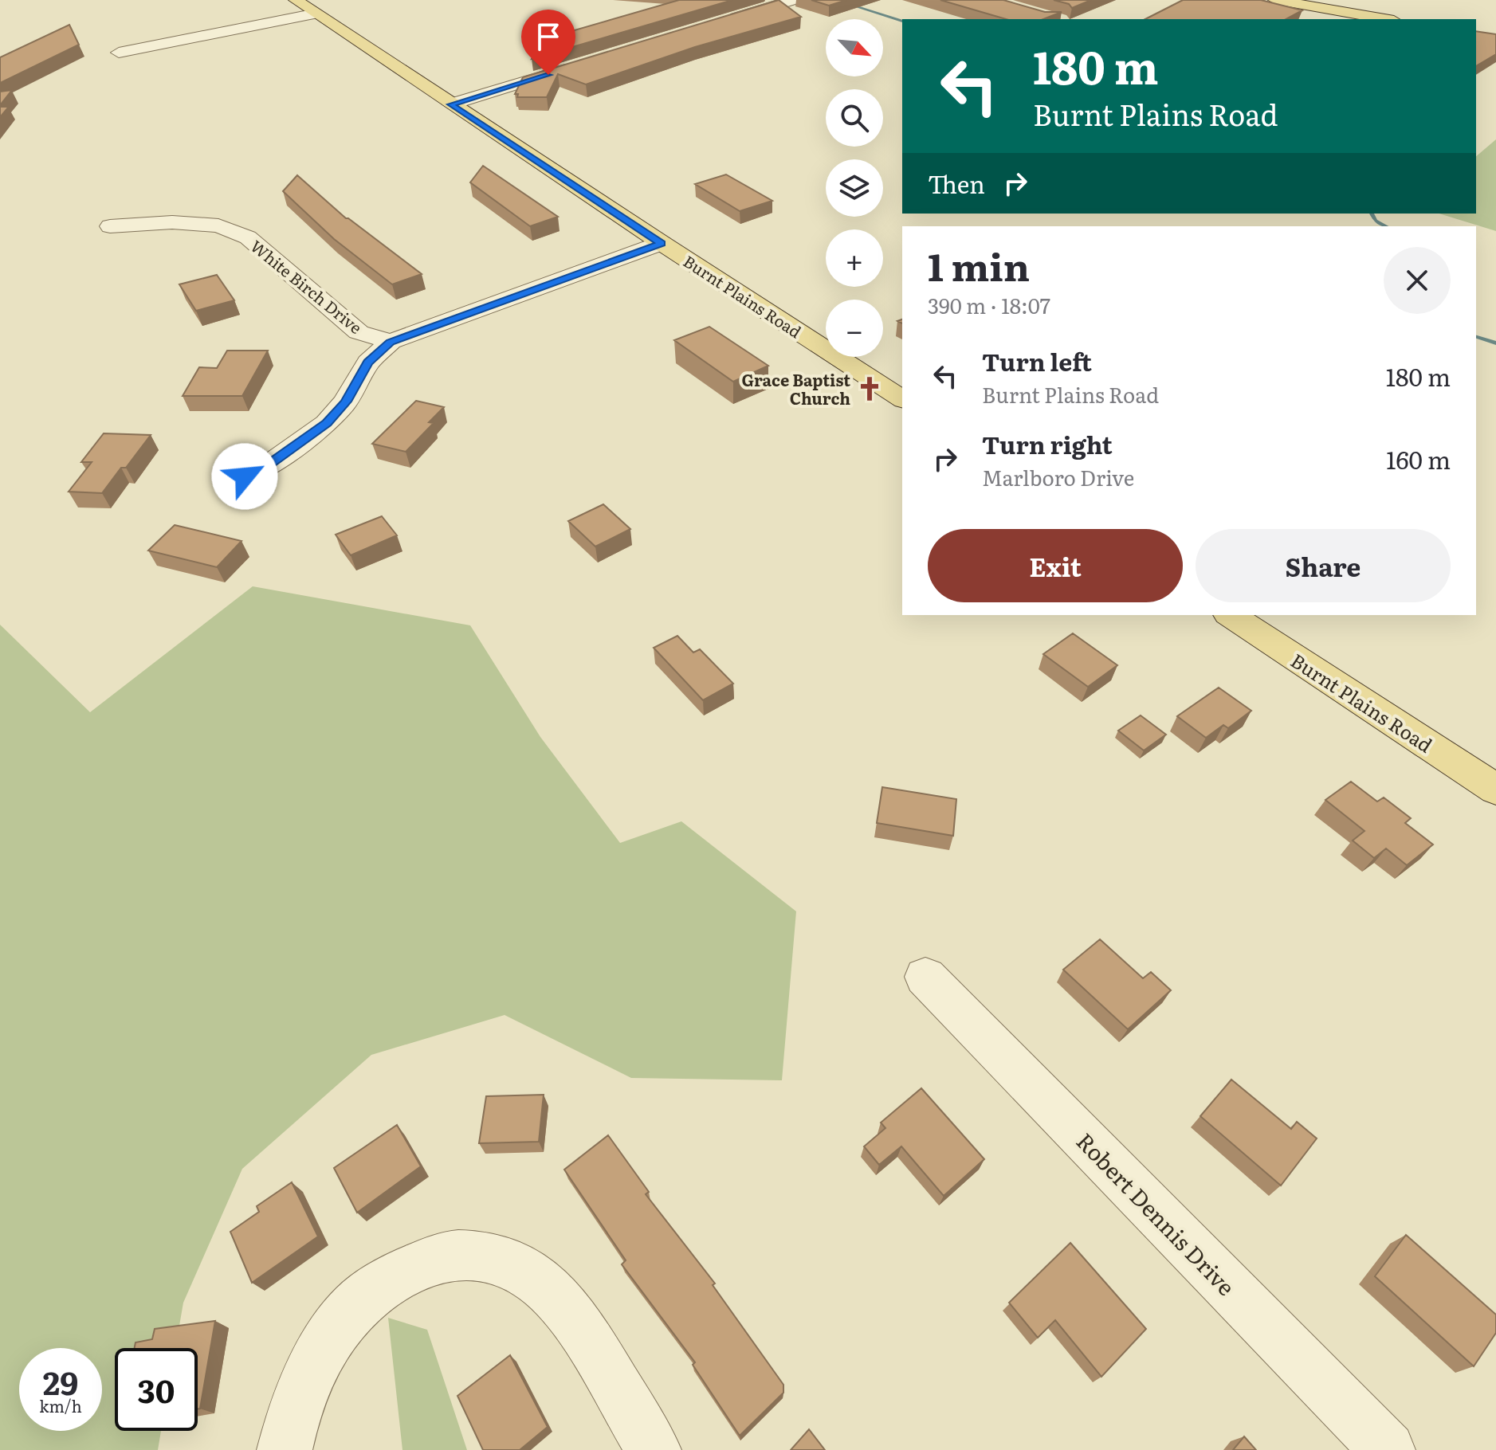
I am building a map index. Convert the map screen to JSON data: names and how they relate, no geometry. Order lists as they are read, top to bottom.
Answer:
{
  "streets": {
    "main road": ["Burnt Plains Road"],
    "street": ["White Birch Drive", "Robert Dennis Drive"]
  },
  "places": {
    "church": ["Grace Baptist Church"]
  },
  "north": "bottom right",
  "page": {
    "map_buttons": ["+", "−"],
    "turn": ["180 m", "Burnt Plains Road"],
    "then": "Then",
    "heading": ["1 min", "390 m · 18:07"],
    "list": [
      {
        "name": "Turn left",
        "note": "Burnt Plains Road",
        "value": "180 m"
      },
      {
        "name": "Turn right",
        "note": "Marlboro Drive",
        "value": "160 m"
      }
    ],
    "buttons": ["Exit", "Share"],
    "speed": "29 km/h",
    "limit": "30"
  }
}
